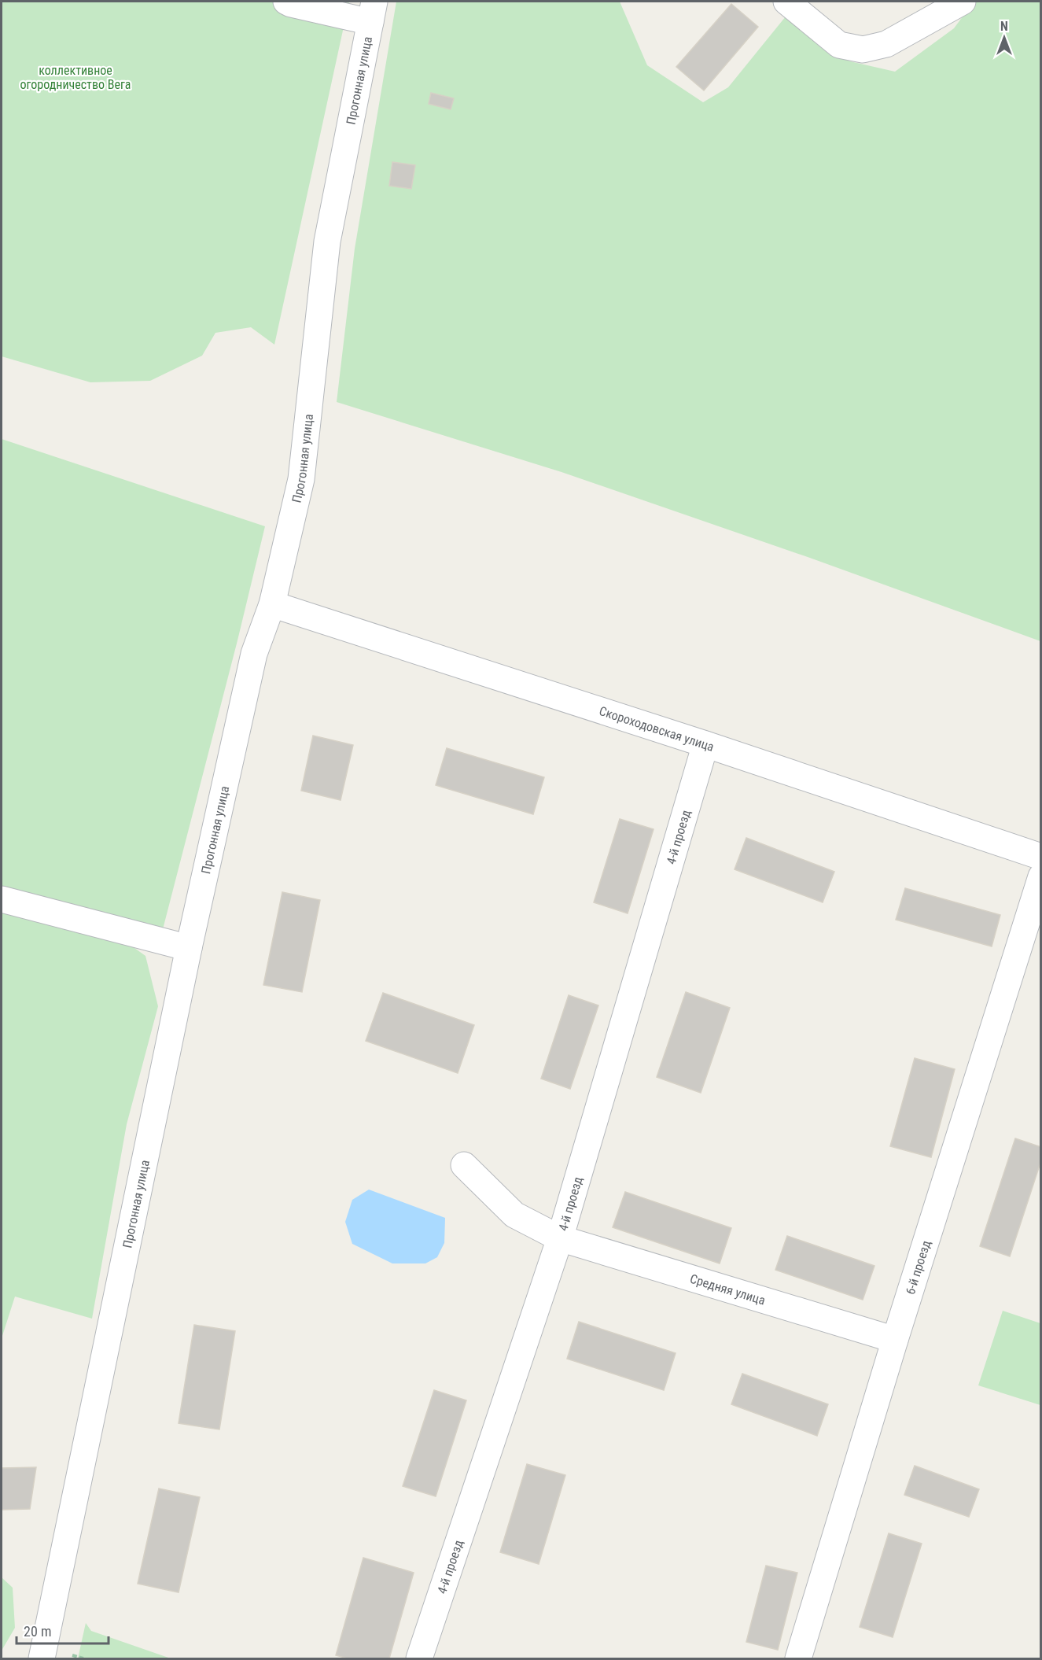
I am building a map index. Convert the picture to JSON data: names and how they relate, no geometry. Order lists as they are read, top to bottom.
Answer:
{
  "streets": {
    "street": [
      "Прогонная улица",
      "Скороходовская улица",
      "4-й проезд",
      "6-й проезд",
      "Средняя улица"
    ]
  },
  "crossings": [
    ["Прогонная улица", "Скороходовская улица"],
    ["Скороходовская улица", "4-й проезд"],
    ["4-й проезд", "Средняя улица"],
    ["6-й проезд", "Средняя улица"]
  ],
  "parks": ["коллективное огородничество Вега"],
  "scale_bar": "20 m",
  "north": "top"
}
